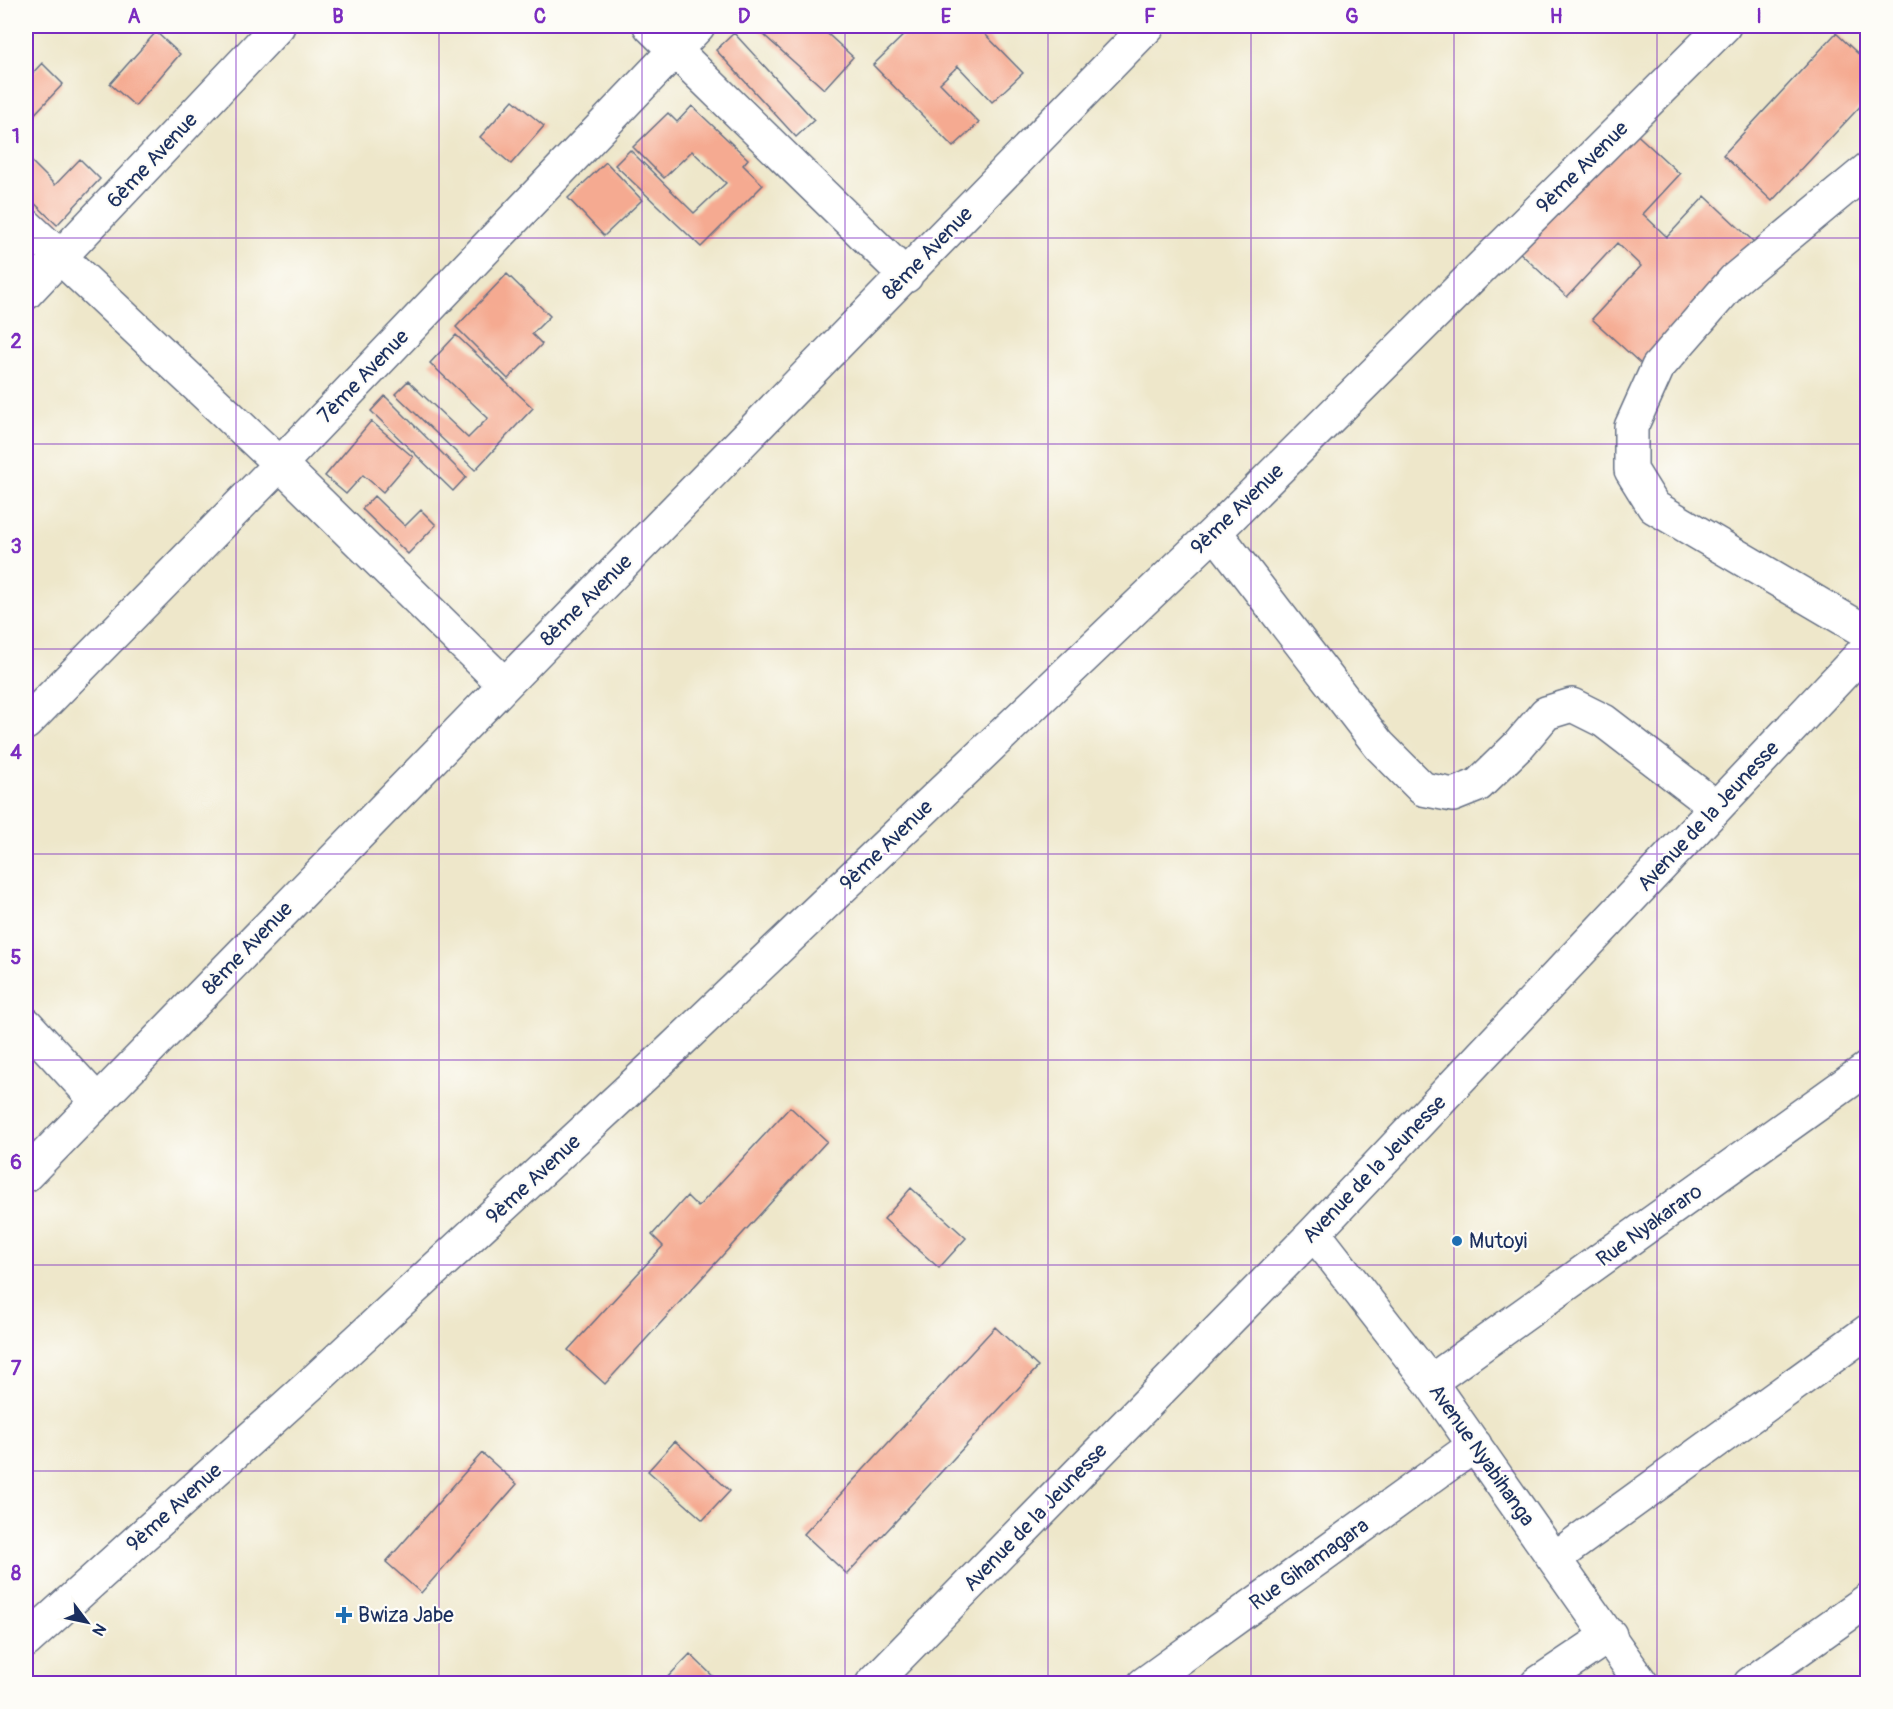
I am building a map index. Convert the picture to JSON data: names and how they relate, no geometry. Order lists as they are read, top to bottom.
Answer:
{
  "streets": {
    "street": [
      "6ème Avenue",
      "9ème Avenue",
      "8ème Avenue",
      "7ème Avenue",
      "Avenue de la Jeunesse",
      "Rue Nyakararo",
      "Avenue Nyabihanga",
      "Rue Gihamagara"
    ]
  },
  "crossings": [
    ["Avenue de la Jeunesse", "Avenue Nyabihanga"],
    ["Rue Nyakararo", "Avenue Nyabihanga"],
    ["Avenue Nyabihanga", "Rue Gihamagara"]
  ],
  "places": {
    "other": ["Mutoyi"],
    "health": ["Bwiza Jabe"]
  },
  "north": "bottom right",
  "grid": {
    "columns": [
      "A",
      "B",
      "C",
      "D",
      "E",
      "F",
      "G",
      "H",
      "I"
    ],
    "rows": [
      "1",
      "2",
      "3",
      "4",
      "5",
      "6",
      "7",
      "8"
    ]
  }
}
